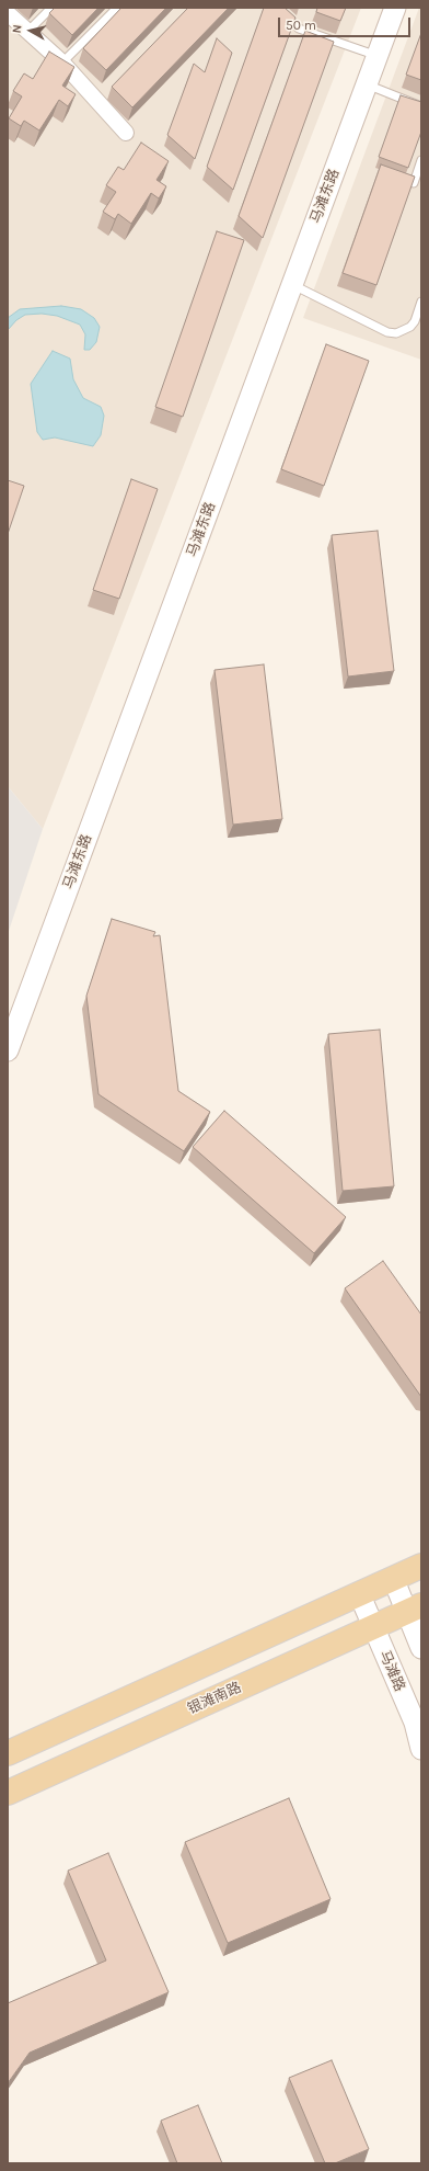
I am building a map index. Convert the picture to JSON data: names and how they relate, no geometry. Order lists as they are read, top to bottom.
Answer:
{
  "streets": {
    "main road": ["马滩东路", "马滩路", "银滩南路"]
  },
  "crossings": [
    ["马滩路", "银滩南路"]
  ],
  "scale_bar": "50 m",
  "north": "left"
}
